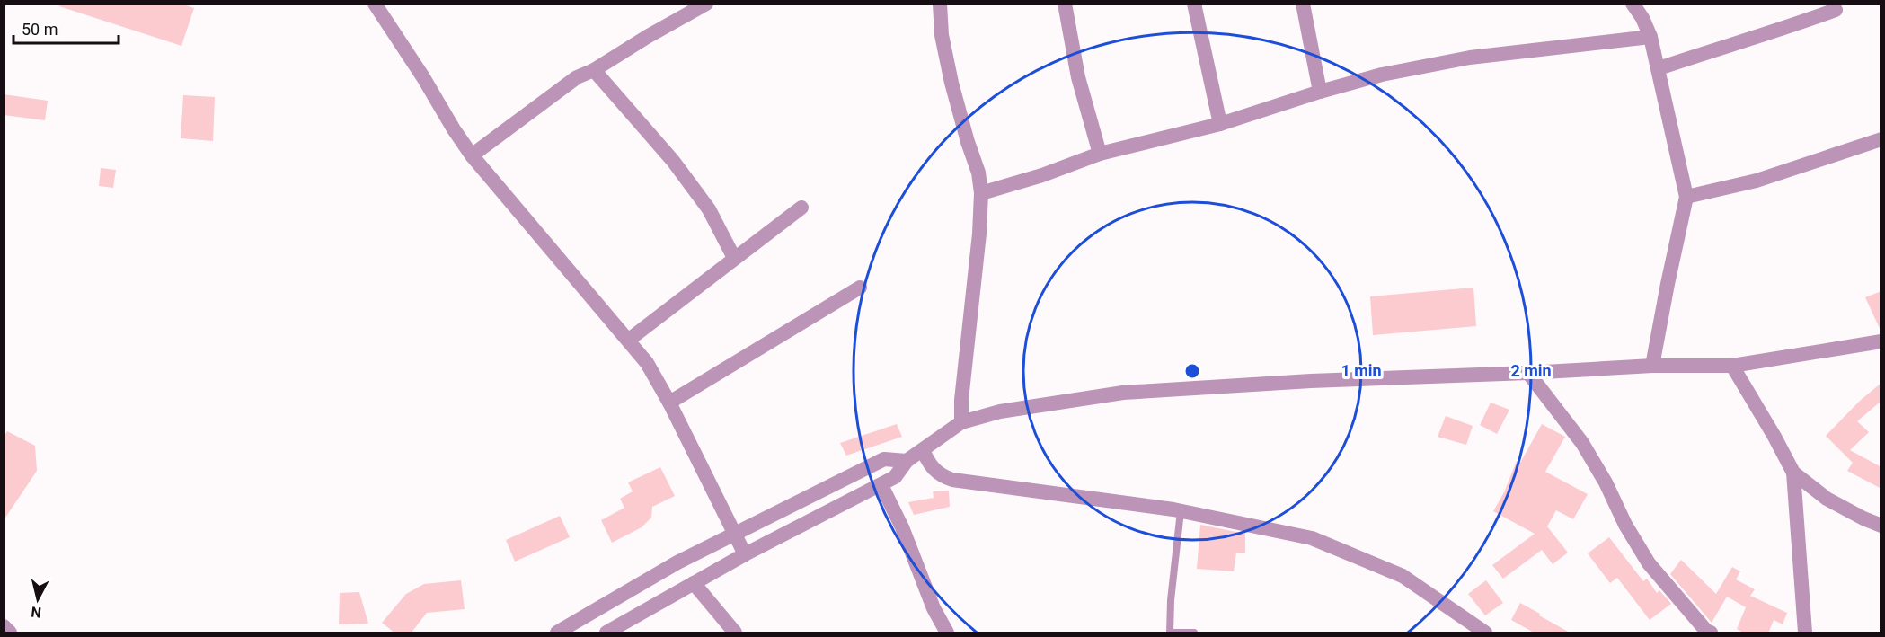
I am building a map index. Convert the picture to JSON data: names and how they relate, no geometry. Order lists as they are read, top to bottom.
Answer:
{
  "scale_bar": "50 m",
  "north": "bottom",
  "rings": ["1 min", "2 min"]
}
